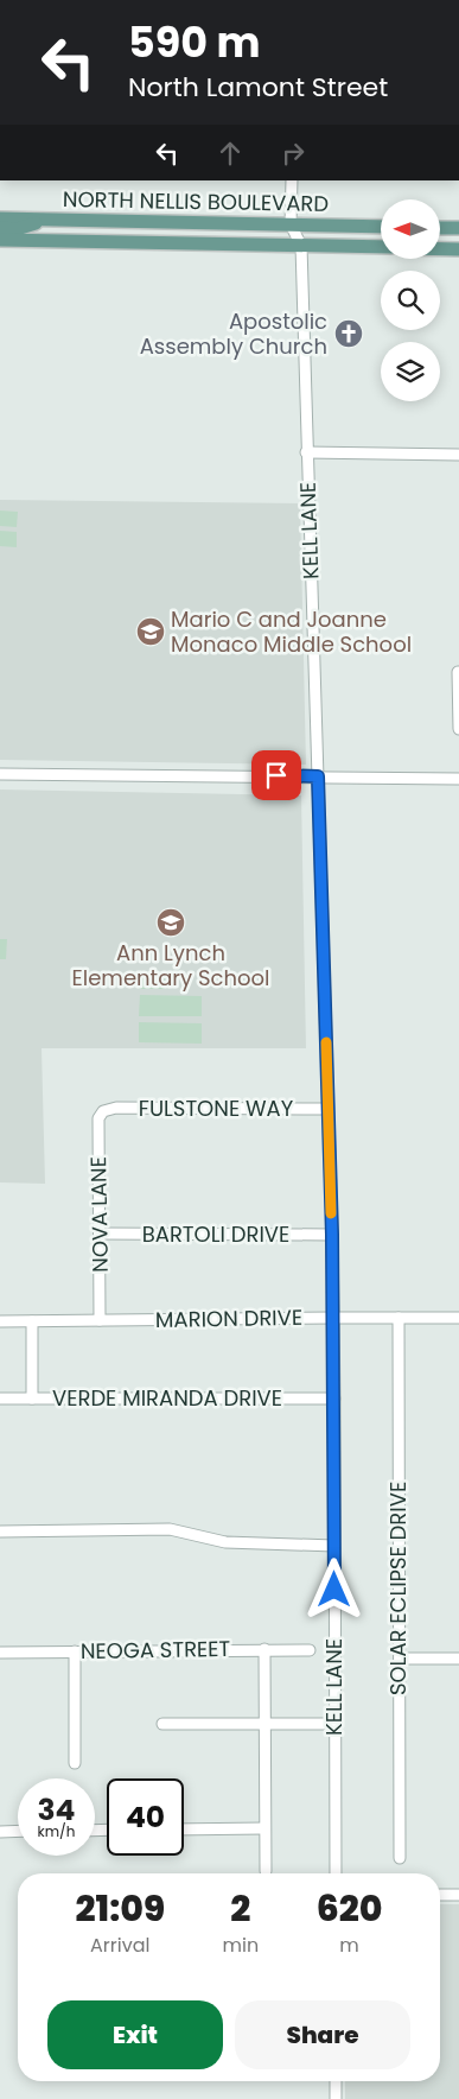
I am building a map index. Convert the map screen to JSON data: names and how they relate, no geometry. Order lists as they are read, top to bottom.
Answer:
{
  "streets": {
    "main road": ["NORTH NELLIS BOULEVARD"],
    "street": [
      "KELL LANE",
      "FULSTONE WAY",
      "NOVA LANE",
      "BARTOLI DRIVE",
      "MARION DRIVE",
      "VERDE MIRANDA DRIVE",
      "SOLAR ECLIPSE DRIVE",
      "NEOGA STREET"
    ]
  },
  "crossings": [
    ["NORTH NELLIS BOULEVARD", "KELL LANE"],
    ["KELL LANE", "FULSTONE WAY"],
    ["KELL LANE", "BARTOLI DRIVE"],
    ["KELL LANE", "MARION DRIVE"],
    ["KELL LANE", "VERDE MIRANDA DRIVE"],
    ["FULSTONE WAY", "NOVA LANE"],
    ["NOVA LANE", "BARTOLI DRIVE"],
    ["NOVA LANE", "MARION DRIVE"],
    ["MARION DRIVE", "SOLAR ECLIPSE DRIVE"]
  ],
  "places": {
    "church": ["Apostolic Assembly Church"],
    "school or university": ["Mario C and Joanne Monaco Middle School", "Ann Lynch Elementary School"]
  },
  "north": "left",
  "page": {
    "turn": ["590 m", "North Lamont Street"],
    "speed": "34 km/h",
    "limit": "40",
    "eta": [
      "21:09",
      "Arrival",
      "2",
      "min",
      "620",
      "m"
    ],
    "buttons": ["Exit", "Share"]
  }
}
